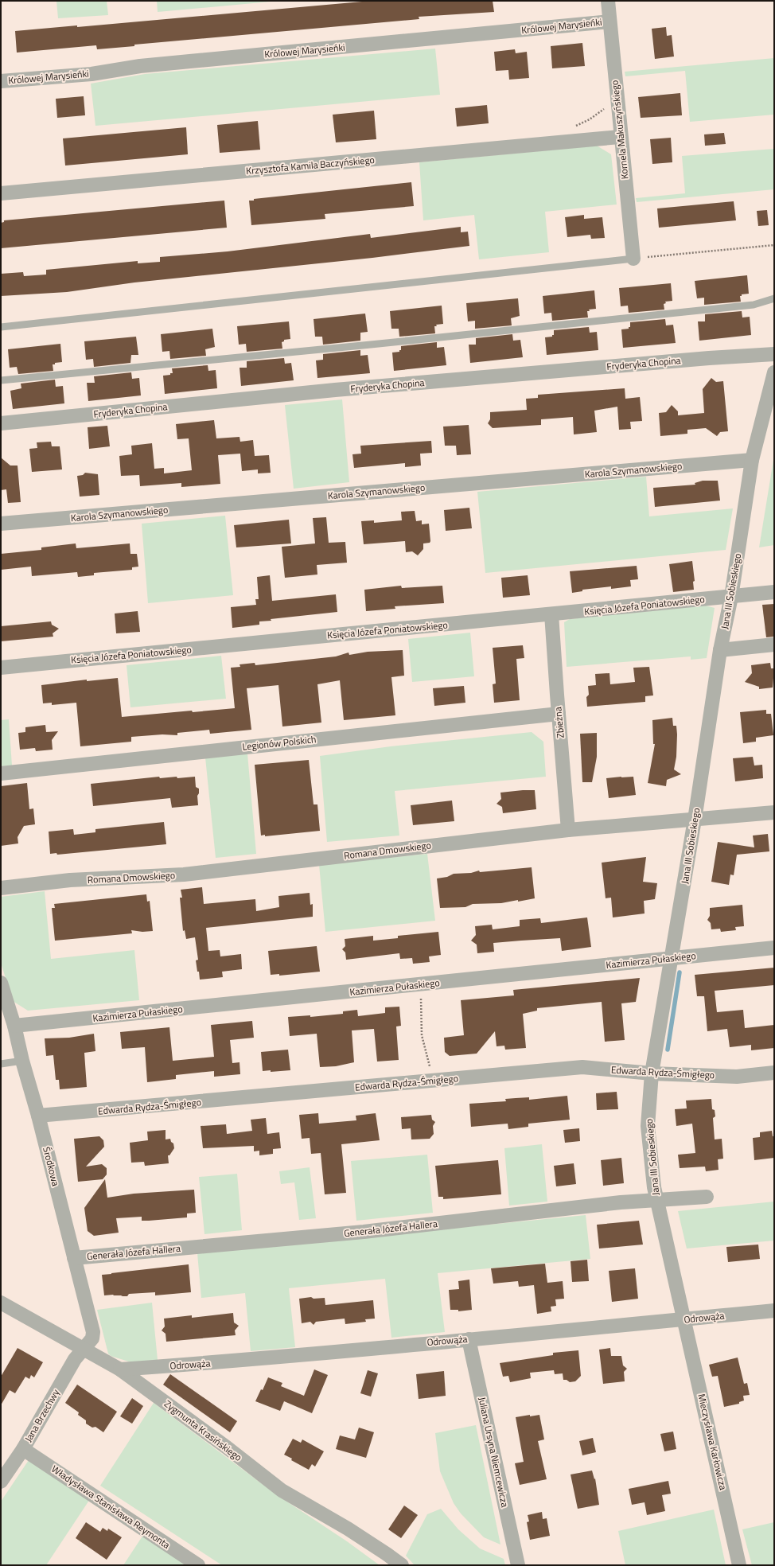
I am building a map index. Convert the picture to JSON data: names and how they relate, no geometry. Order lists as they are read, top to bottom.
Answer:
{
  "streets": {
    "street": [
      "Królowej Marysieńki",
      "Kornela Makuszyńskiego",
      "Krzysztofa Kamila Baczyńskiego",
      "Fryderyka Chopina",
      "Karola Szymanowskiego",
      "Jana III Sobieskiego",
      "Księcia Józefa Poniatowskiego",
      "Zbieżna",
      "Legionów Polskich",
      "Romana Dmowskiego",
      "Kazimierza Pułaskiego",
      "Edwarda Rydza-Śmigłego",
      "Środkowa",
      "Generała Józefa Hallera",
      "Odrowąża",
      "Jana Brzechwy",
      "Zygmunta Krasińskiego",
      "Mieczysława Karłowicza",
      "Juliana Ursyna Niemcewicza",
      "Władysława Stanisława Reymonta"
    ]
  },
  "crossings": [
    ["Królowej Marysieńki", "Kornela Makuszyńskiego"],
    ["Kornela Makuszyńskiego", "Krzysztofa Kamila Baczyńskiego"],
    ["Karola Szymanowskiego", "Jana III Sobieskiego"],
    ["Jana III Sobieskiego", "Księcia Józefa Poniatowskiego"],
    ["Jana III Sobieskiego", "Romana Dmowskiego"],
    ["Jana III Sobieskiego", "Kazimierza Pułaskiego"],
    ["Jana III Sobieskiego", "Edwarda Rydza-Śmigłego"],
    ["Jana III Sobieskiego", "Generała Józefa Hallera"],
    ["Jana III Sobieskiego", "Odrowąża"],
    ["Jana III Sobieskiego", "Mieczysława Karłowicza"],
    ["Księcia Józefa Poniatowskiego", "Zbieżna"],
    ["Zbieżna", "Legionów Polskich"],
    ["Zbieżna", "Romana Dmowskiego"],
    ["Kazimierza Pułaskiego", "Środkowa"],
    ["Edwarda Rydza-Śmigłego", "Środkowa"],
    ["Środkowa", "Generała Józefa Hallera"],
    ["Środkowa", "Jana Brzechwy"],
    ["Środkowa", "Zygmunta Krasińskiego"],
    ["Odrowąża", "Zygmunta Krasińskiego"],
    ["Odrowąża", "Mieczysława Karłowicza"],
    ["Odrowąża", "Juliana Ursyna Niemcewicza"],
    ["Jana Brzechwy", "Zygmunta Krasińskiego"],
    ["Jana Brzechwy", "Władysława Stanisława Reymonta"]
  ]
}
